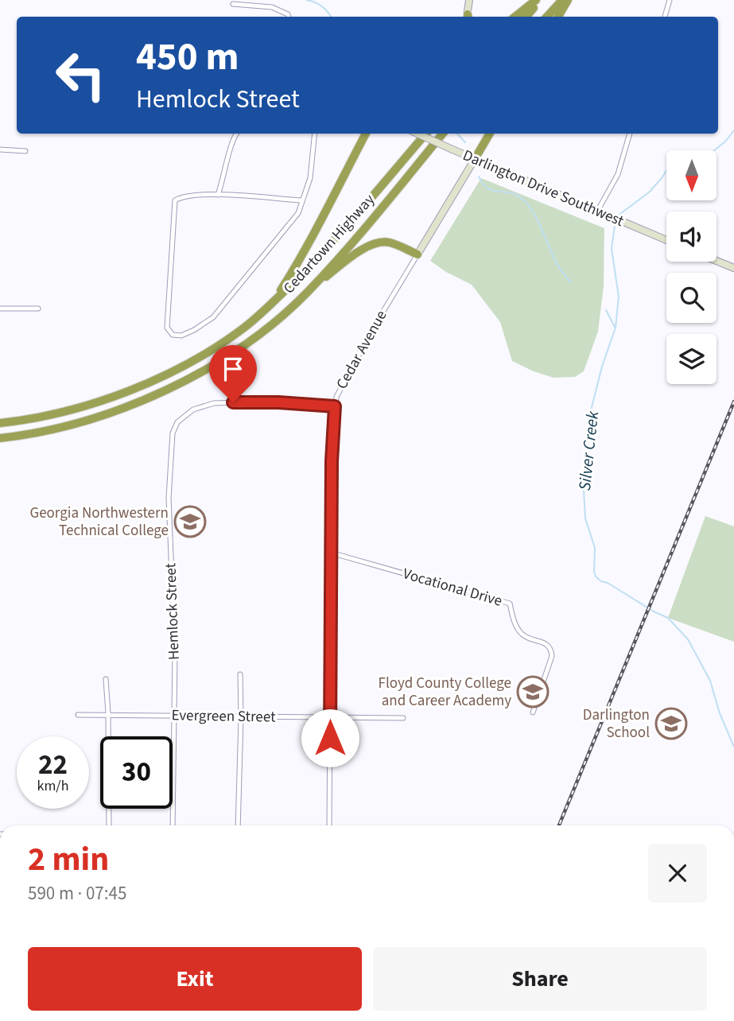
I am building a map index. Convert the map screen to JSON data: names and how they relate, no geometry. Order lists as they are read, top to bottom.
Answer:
{
  "streets": {
    "highway": ["Cedartown Highway"],
    "street": [
      "Darlington Drive Southwest",
      "Cedar Avenue",
      "Vocational Drive",
      "Hemlock Street",
      "Evergreen Street"
    ]
  },
  "crossings": [
    ["Darlington Drive Southwest", "Cedar Avenue"],
    ["Cedar Avenue", "Vocational Drive"],
    ["Cedar Avenue", "Hemlock Street"],
    ["Cedar Avenue", "Evergreen Street"],
    ["Hemlock Street", "Evergreen Street"]
  ],
  "water": ["Silver Creek"],
  "places": {
    "school or university": ["Georgia Northwestern Technical College", "Floyd County College and Career Academy", "Darlington School"]
  },
  "north": "bottom",
  "page": {
    "turn": ["450 m", "Hemlock Street"],
    "speed": "22 km/h",
    "limit": "30",
    "heading": ["2 min", "590 m · 07:45"],
    "buttons": ["Exit", "Share"]
  }
}
